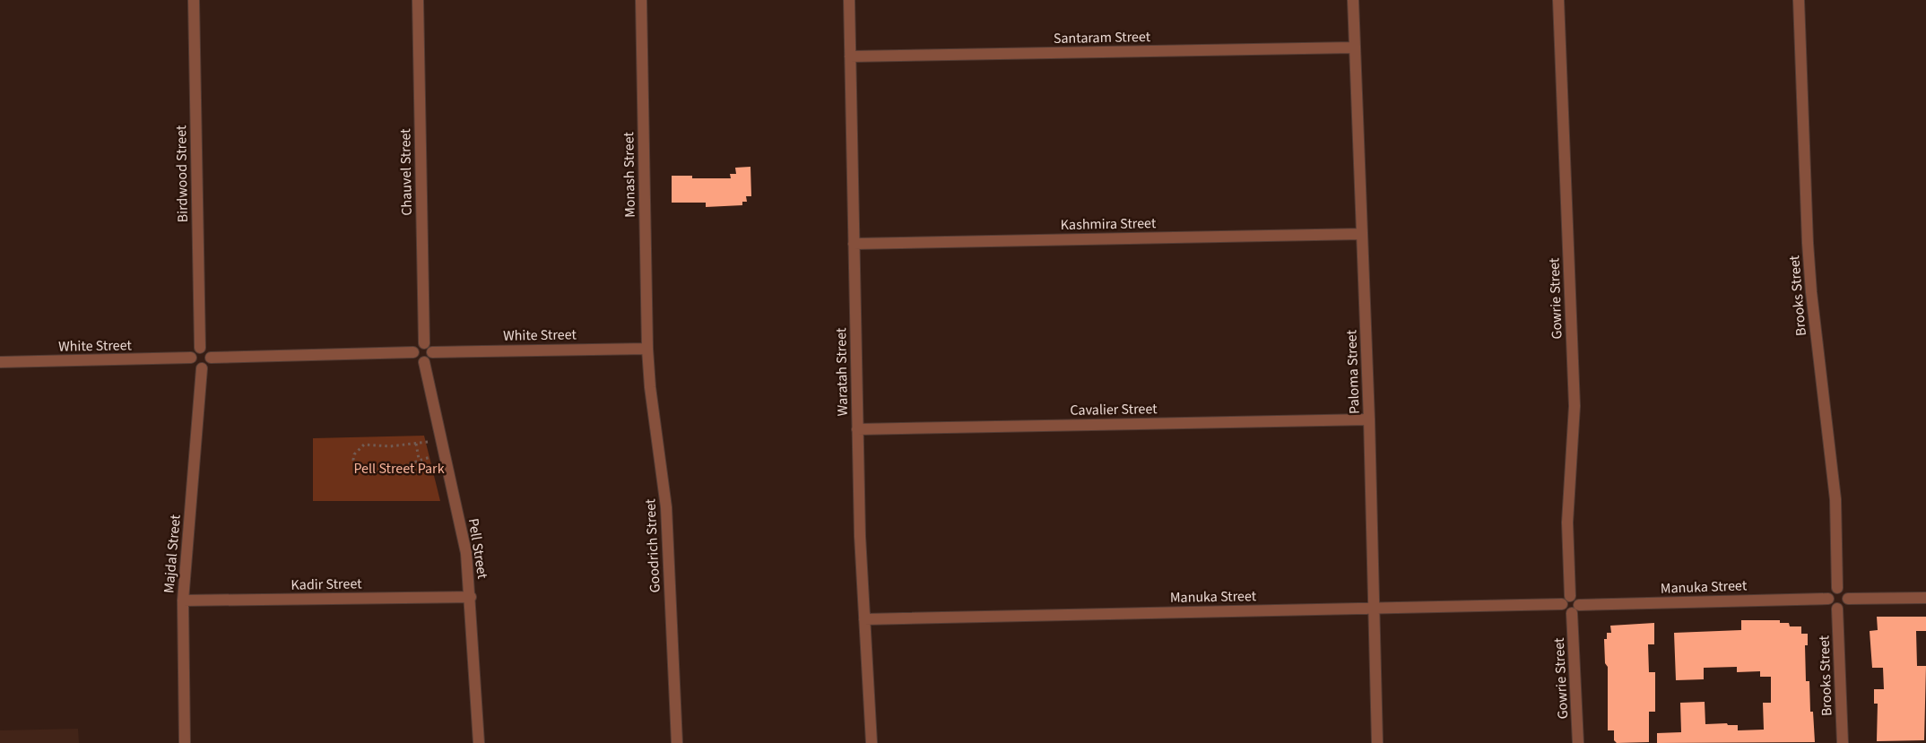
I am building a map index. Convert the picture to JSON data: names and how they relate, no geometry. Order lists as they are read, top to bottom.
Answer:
{
  "streets": {
    "street": [
      "Santaram Street",
      "Chauvel Street",
      "Birdwood Street",
      "Monash Street",
      "Kashmira Street",
      "Brooks Street",
      "Gowrie Street",
      "White Street",
      "Waratah Street",
      "Paloma Street",
      "Cavalier Street",
      "Goodrich Street",
      "Pell Street",
      "Majdal Street",
      "Kadir Street",
      "Manuka Street"
    ]
  },
  "crossings": [
    ["Santaram Street", "Waratah Street"],
    ["Santaram Street", "Paloma Street"],
    ["Chauvel Street", "White Street"],
    ["Chauvel Street", "Pell Street"],
    ["Birdwood Street", "White Street"],
    ["Birdwood Street", "Majdal Street"],
    ["Monash Street", "White Street"],
    ["Monash Street", "Goodrich Street"],
    ["Kashmira Street", "Waratah Street"],
    ["Kashmira Street", "Paloma Street"],
    ["Brooks Street", "Manuka Street"],
    ["Gowrie Street", "Manuka Street"],
    ["White Street", "Goodrich Street"],
    ["White Street", "Pell Street"],
    ["White Street", "Majdal Street"],
    ["Waratah Street", "Cavalier Street"],
    ["Waratah Street", "Manuka Street"],
    ["Paloma Street", "Cavalier Street"],
    ["Paloma Street", "Manuka Street"],
    ["Pell Street", "Kadir Street"],
    ["Majdal Street", "Kadir Street"]
  ],
  "parks": ["Pell Street Park"]
}
